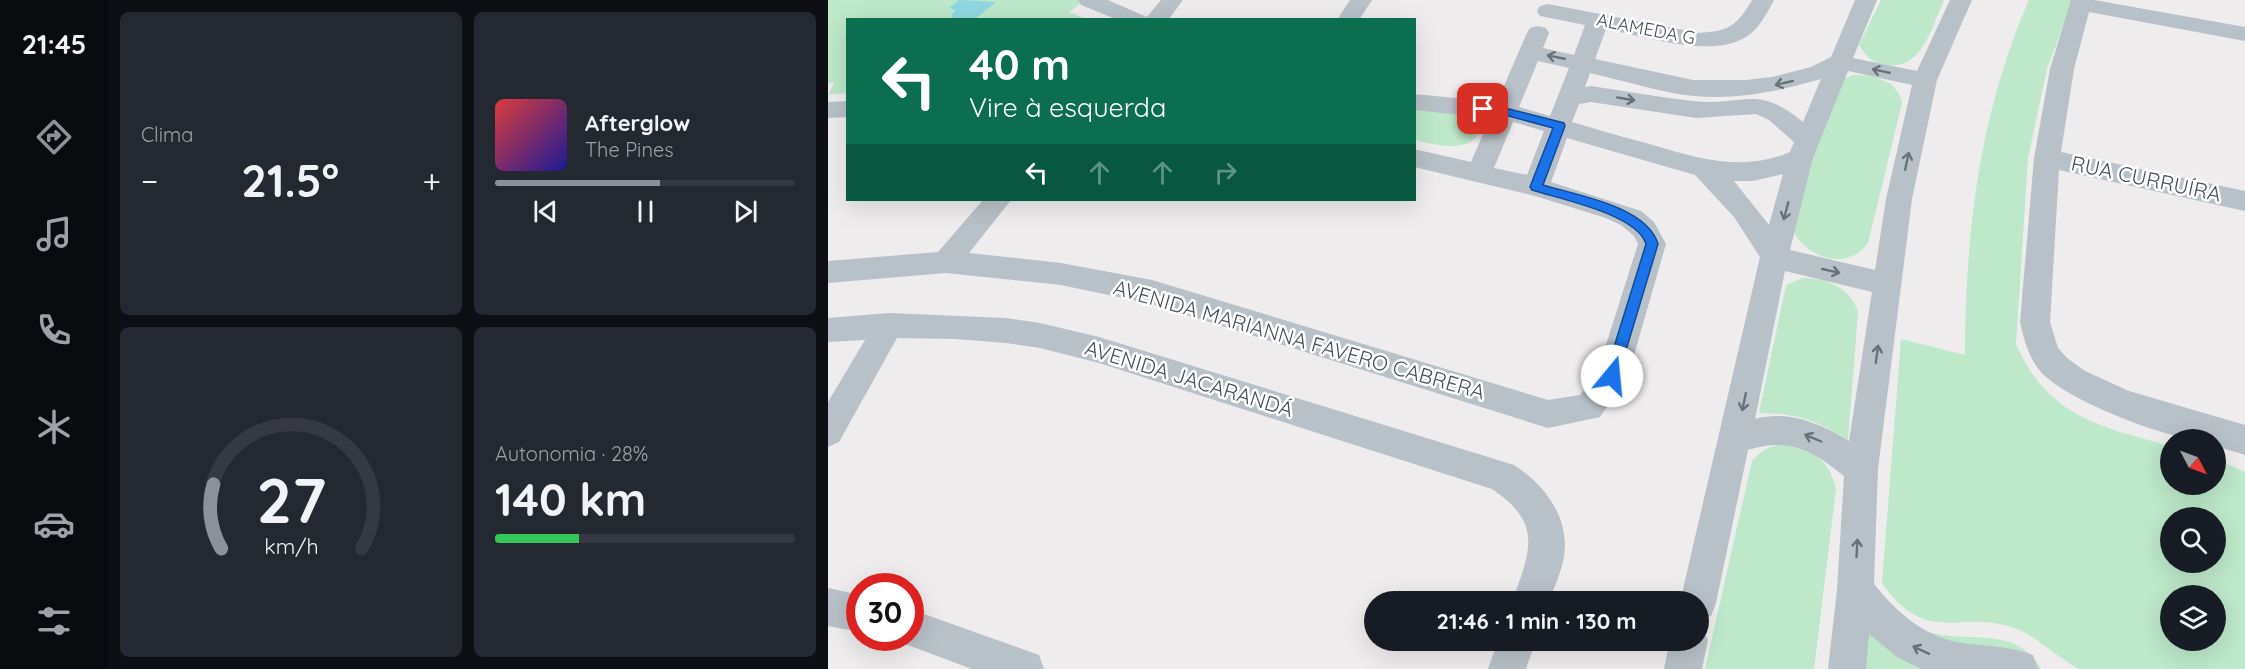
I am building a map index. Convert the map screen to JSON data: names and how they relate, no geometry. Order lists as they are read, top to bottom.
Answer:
{
  "streets": {
    "street": [
      "ALAMEDA G",
      "RUA CURRUÍRA",
      "AVENIDA MARIANNA FAVERO CABRERA",
      "AVENIDA JACARANDÁ"
    ]
  },
  "north": "bottom right",
  "page": {
    "tabs": "21:45",
    "tile": [
      "Clima",
      ["Autonomia · 28%", "140 km"]
    ],
    "turn": ["40 m", "Vire à esquerda"],
    "song": ["Afterglow", "The Pines"],
    "heat": ["−", "21.5°", "+"],
    "limit": "30",
    "trip": "21:46 · 1 min · 130 m",
    "gauge": ["27", "km/h"]
  }
}
